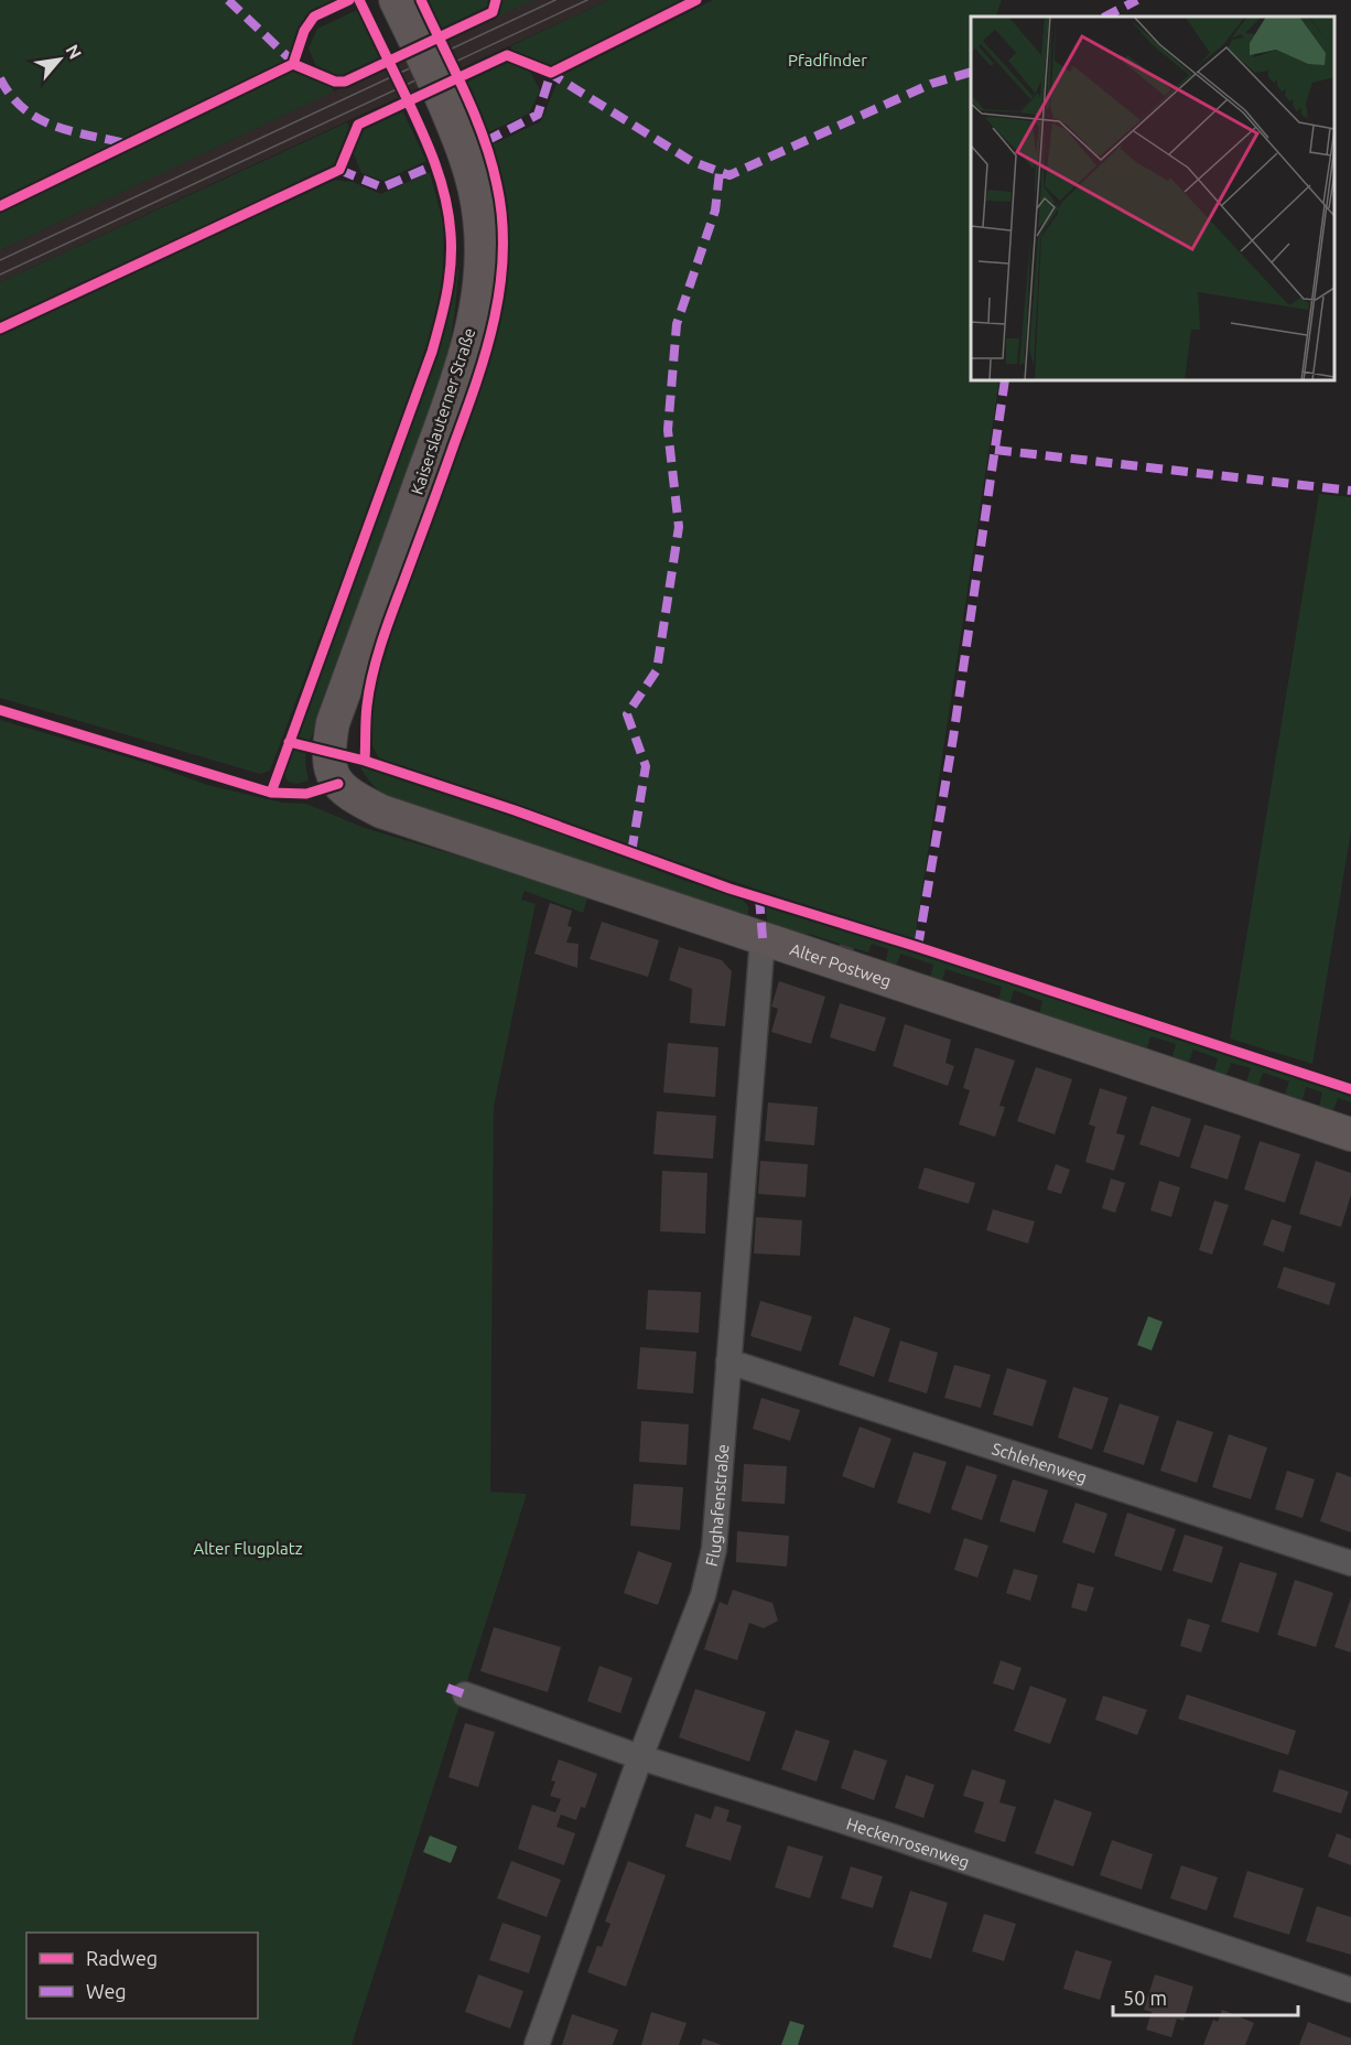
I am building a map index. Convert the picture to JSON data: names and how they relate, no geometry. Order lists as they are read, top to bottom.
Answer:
{
  "streets": {
    "main road": ["Kaiserslauterner Straße", "Alter Postweg"],
    "street": ["Schlehenweg", "Flughafenstraße", "Heckenrosenweg"]
  },
  "crossings": [
    ["Kaiserslauterner Straße", "Alter Postweg"],
    ["Alter Postweg", "Flughafenstraße"],
    ["Schlehenweg", "Flughafenstraße"],
    ["Flughafenstraße", "Heckenrosenweg"]
  ],
  "parks": ["Pfadfinder", "Alter Flugplatz"],
  "legend": ["Radweg", "Weg"],
  "scale_bar": "50 m",
  "north": "top right"
}
